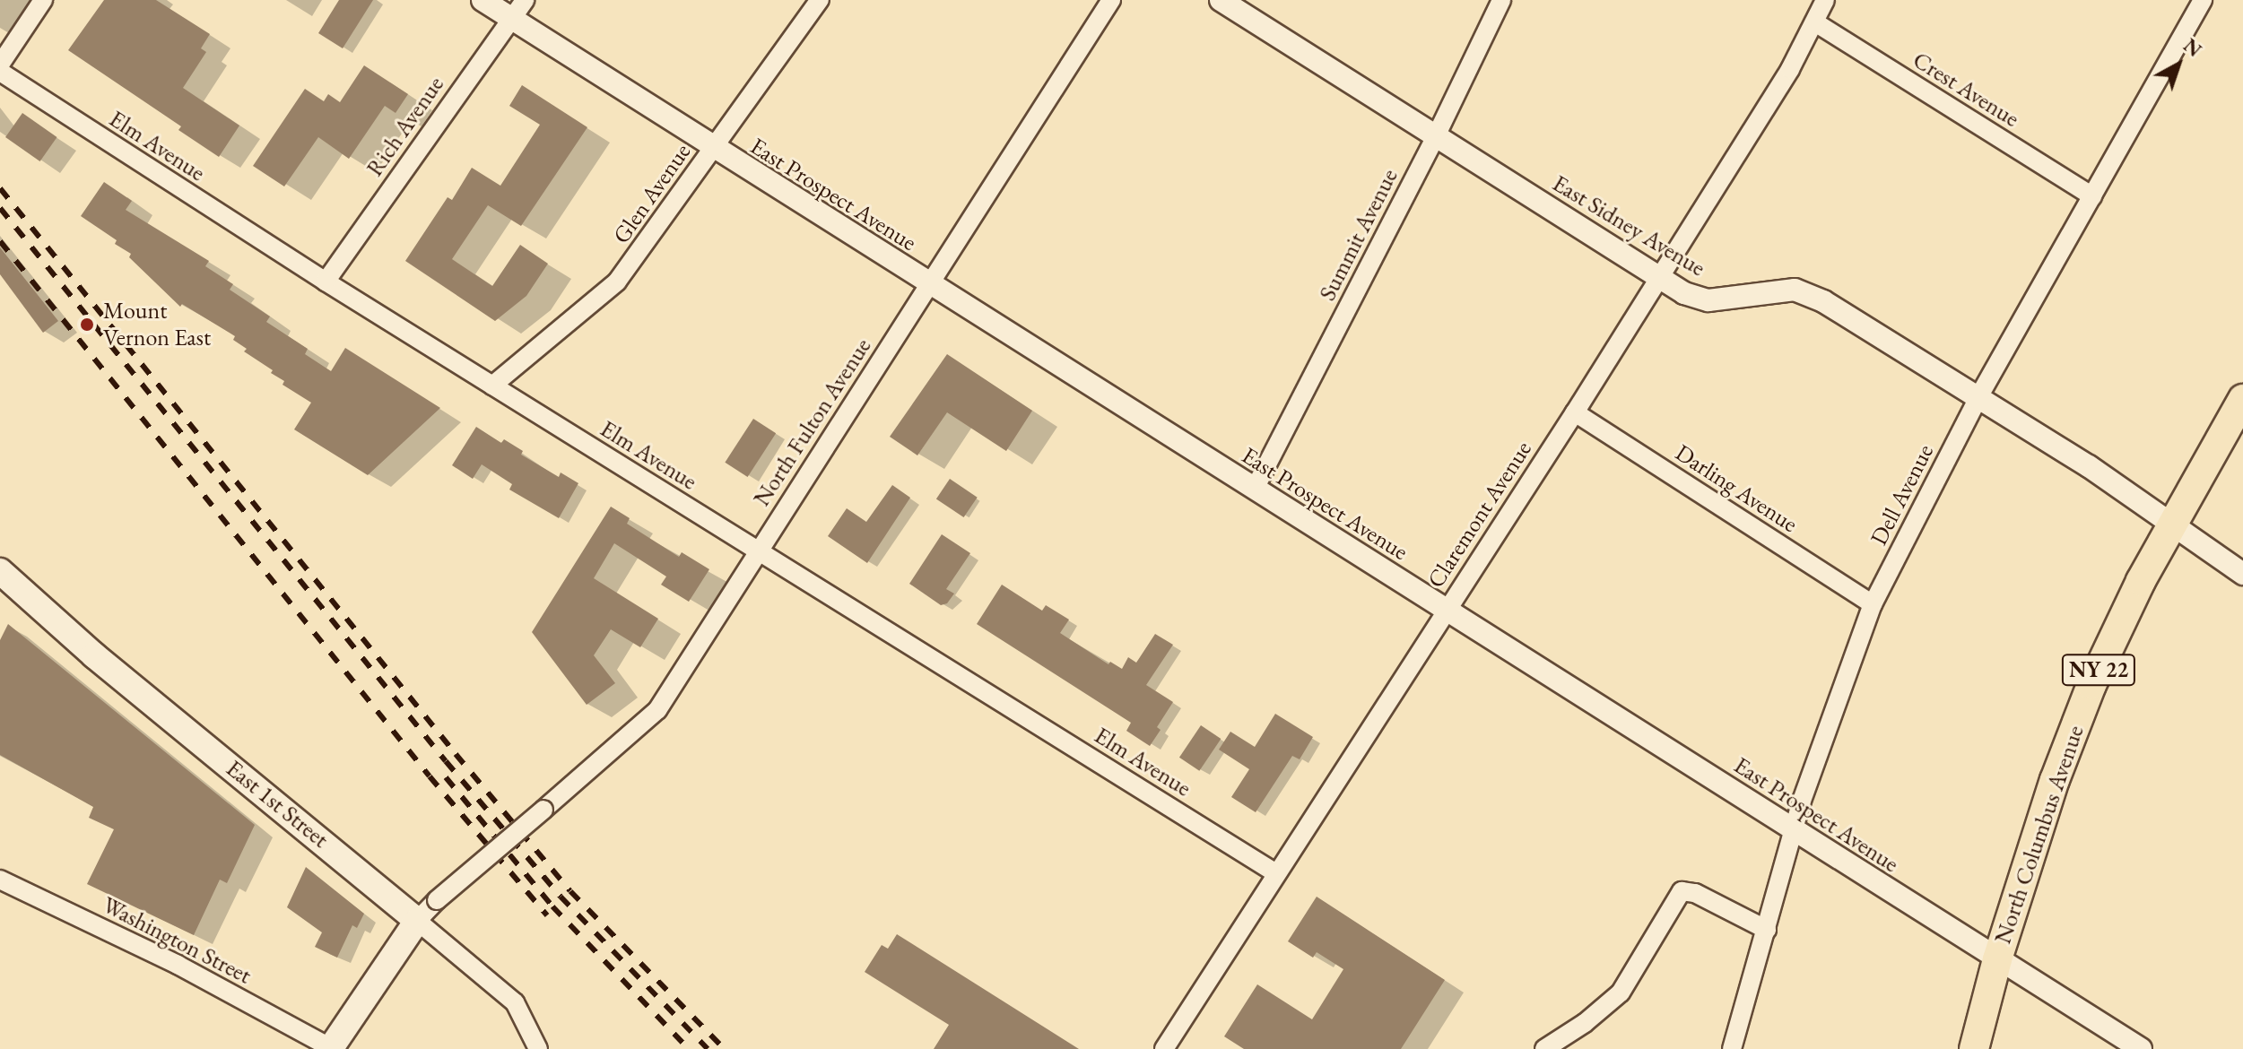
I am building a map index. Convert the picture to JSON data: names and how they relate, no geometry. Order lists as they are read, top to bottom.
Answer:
{
  "streets": {
    "main road": ["NY 22", "East 1st Street", "North Columbus Avenue"],
    "street": [
      "Crest Avenue",
      "Rich Avenue",
      "Elm Avenue",
      "Glen Avenue",
      "East Prospect Avenue",
      "East Sidney Avenue",
      "Summit Avenue",
      "North Fulton Avenue",
      "Darling Avenue",
      "Dell Avenue",
      "Claremont Avenue",
      "Washington Street"
    ]
  },
  "crossings": [
    ["Crest Avenue", "Dell Avenue"],
    ["Crest Avenue", "Claremont Avenue"],
    ["Rich Avenue", "Elm Avenue"],
    ["Rich Avenue", "East Prospect Avenue"],
    ["Elm Avenue", "Glen Avenue"],
    ["Elm Avenue", "North Fulton Avenue"],
    ["Elm Avenue", "Claremont Avenue"],
    ["Glen Avenue", "East Prospect Avenue"],
    ["East Prospect Avenue", "Summit Avenue"],
    ["East Prospect Avenue", "North Fulton Avenue"],
    ["East Prospect Avenue", "Dell Avenue"],
    ["East Prospect Avenue", "Claremont Avenue"],
    ["East Prospect Avenue", "North Columbus Avenue"],
    ["East Sidney Avenue", "Summit Avenue"],
    ["East Sidney Avenue", "Dell Avenue"],
    ["East Sidney Avenue", "Claremont Avenue"],
    ["East Sidney Avenue", "North Columbus Avenue"],
    ["North Fulton Avenue", "East 1st Street"],
    ["Darling Avenue", "Dell Avenue"],
    ["Darling Avenue", "Claremont Avenue"]
  ],
  "places": ["Mount Vernon East"],
  "north": "top right"
}
